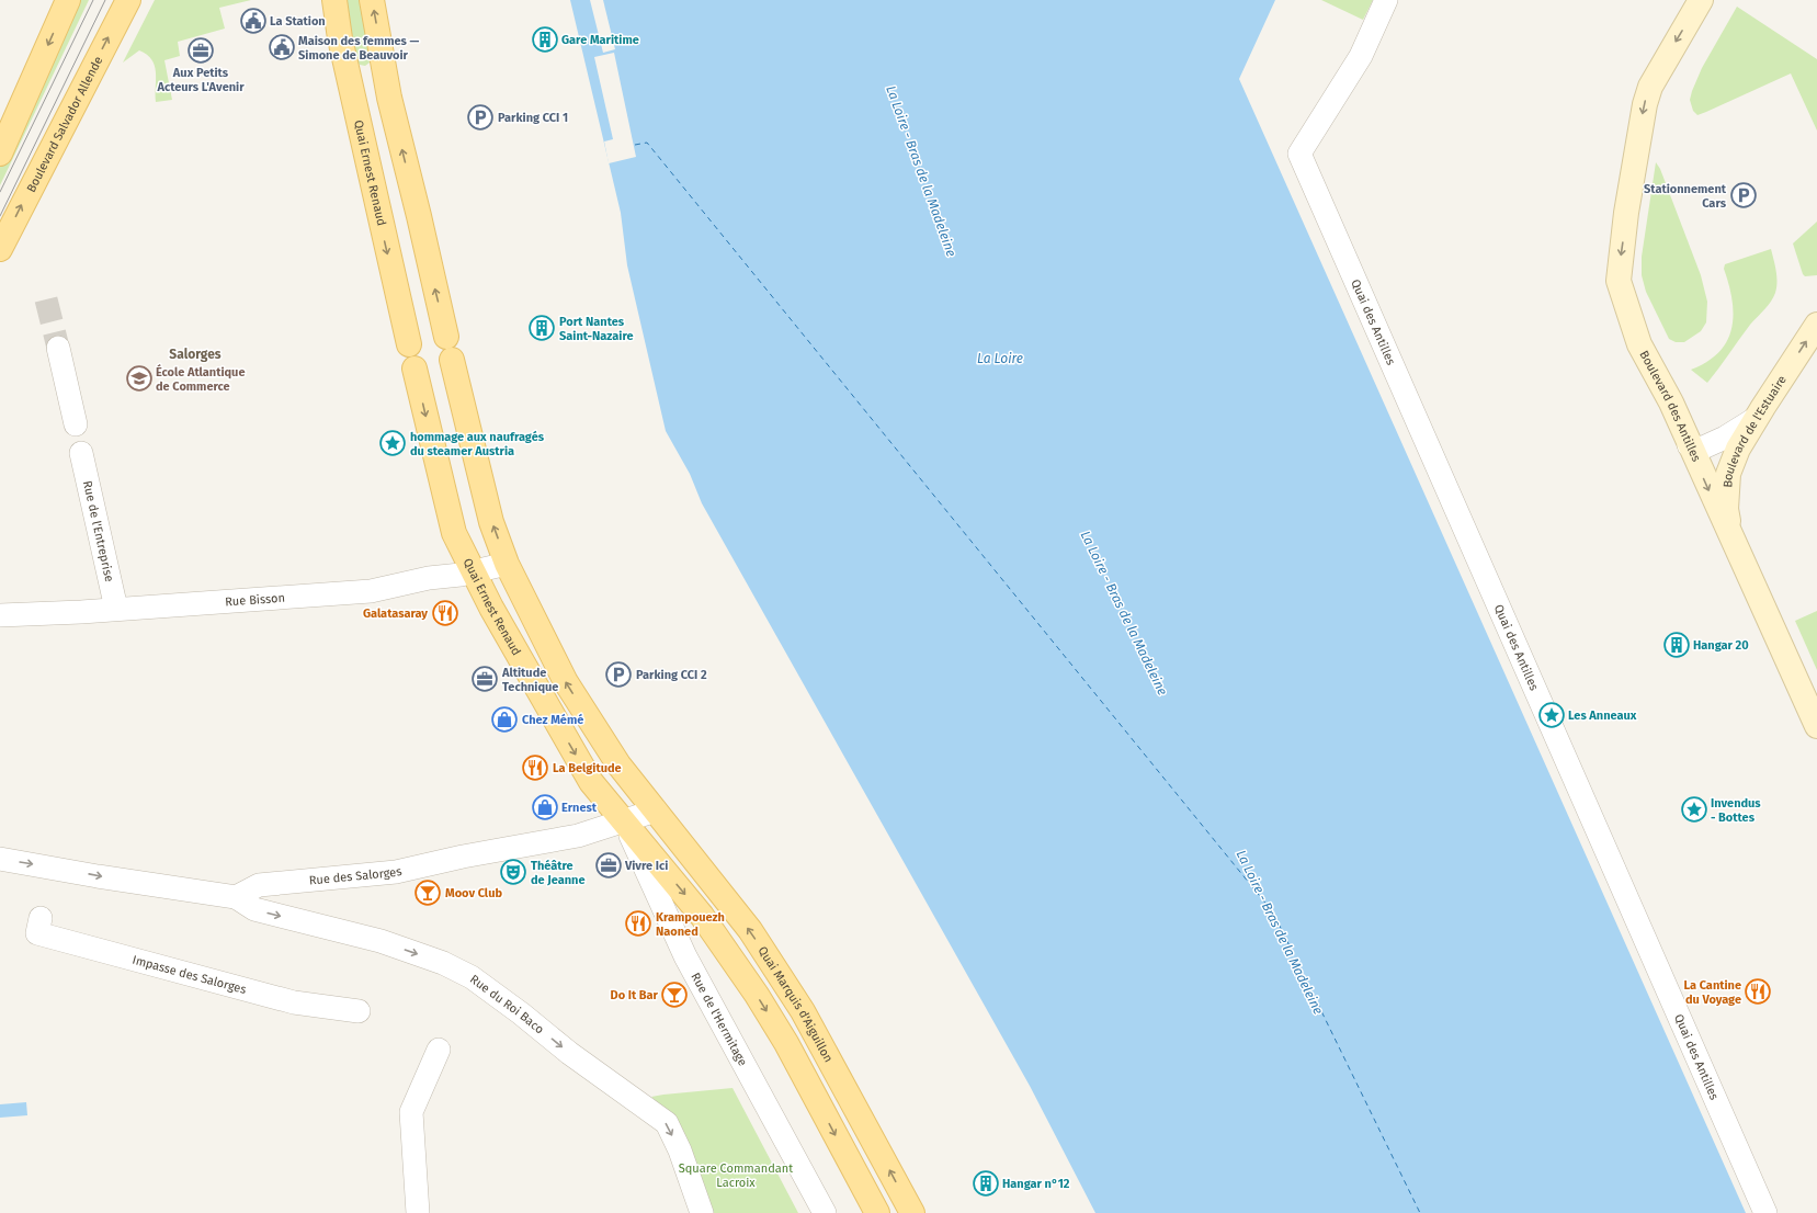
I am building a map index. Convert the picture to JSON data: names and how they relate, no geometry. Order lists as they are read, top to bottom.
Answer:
{
  "streets": {
    "main road": [
      "Boulevard Salvador Allende",
      "Quai Ernest Renaud",
      "Boulevard des Antilles",
      "Boulevard de l'Estuaire",
      "Quai Marquis d'Aiguillon"
    ],
    "street": [
      "Quai des Antilles",
      "Rue de l'Entreprise",
      "Rue Bisson",
      "Rue des Salorges",
      "Impasse des Salorges",
      "Rue du Roi Baco",
      "Rue de l'Hermitage"
    ]
  },
  "crossings": [
    ["Quai Ernest Renaud", "Rue Bisson"],
    ["Quai Ernest Renaud", "Rue des Salorges"],
    ["Quai Ernest Renaud", "Rue de l'Hermitage"],
    ["Boulevard des Antilles", "Boulevard de l'Estuaire"],
    ["Rue de l'Entreprise", "Rue Bisson"],
    ["Rue des Salorges", "Rue du Roi Baco"],
    ["Rue des Salorges", "Quai Marquis d'Aiguillon"],
    ["Rue des Salorges", "Rue de l'Hermitage"]
  ],
  "one_way": ["Boulevard des Antilles", "Boulevard de l'Estuaire", "Rue du Roi Baco"],
  "districts": ["Salorges"],
  "water": ["La Loire - Bras de la Madeleine", "La Loire"],
  "parks": ["Square Commandant Lacroix"],
  "places": {
    "public building": ["La Station", "Maison des femmes — Simone de Beauvoir"],
    "building": [
      "Gare Maritime",
      "Port Nantes Saint-Nazaire",
      "Hangar 20",
      "Hangar n°12"
    ],
    "office": ["Aux Petits Acteurs L'Avenir", "Altitude Technique", "Vivre Ici"],
    "parking": ["Parking CCI 1", "Stationnement Cars", "Parking CCI 2"],
    "school or university": ["École Atlantique de Commerce"],
    "place": ["hommage aux naufragés du steamer Austria", "Les Anneaux", "Invendus - Bottes"],
    "restaurant": [
      "Galatasaray",
      "La Belgitude",
      "Krampouezh Naoned",
      "La Cantine du Voyage"
    ],
    "shop": ["Chez Mémé", "Ernest"],
    "theatre": ["Théâtre de Jeanne"],
    "bar": ["Moov Club", "Do It Bar"]
  }
}
